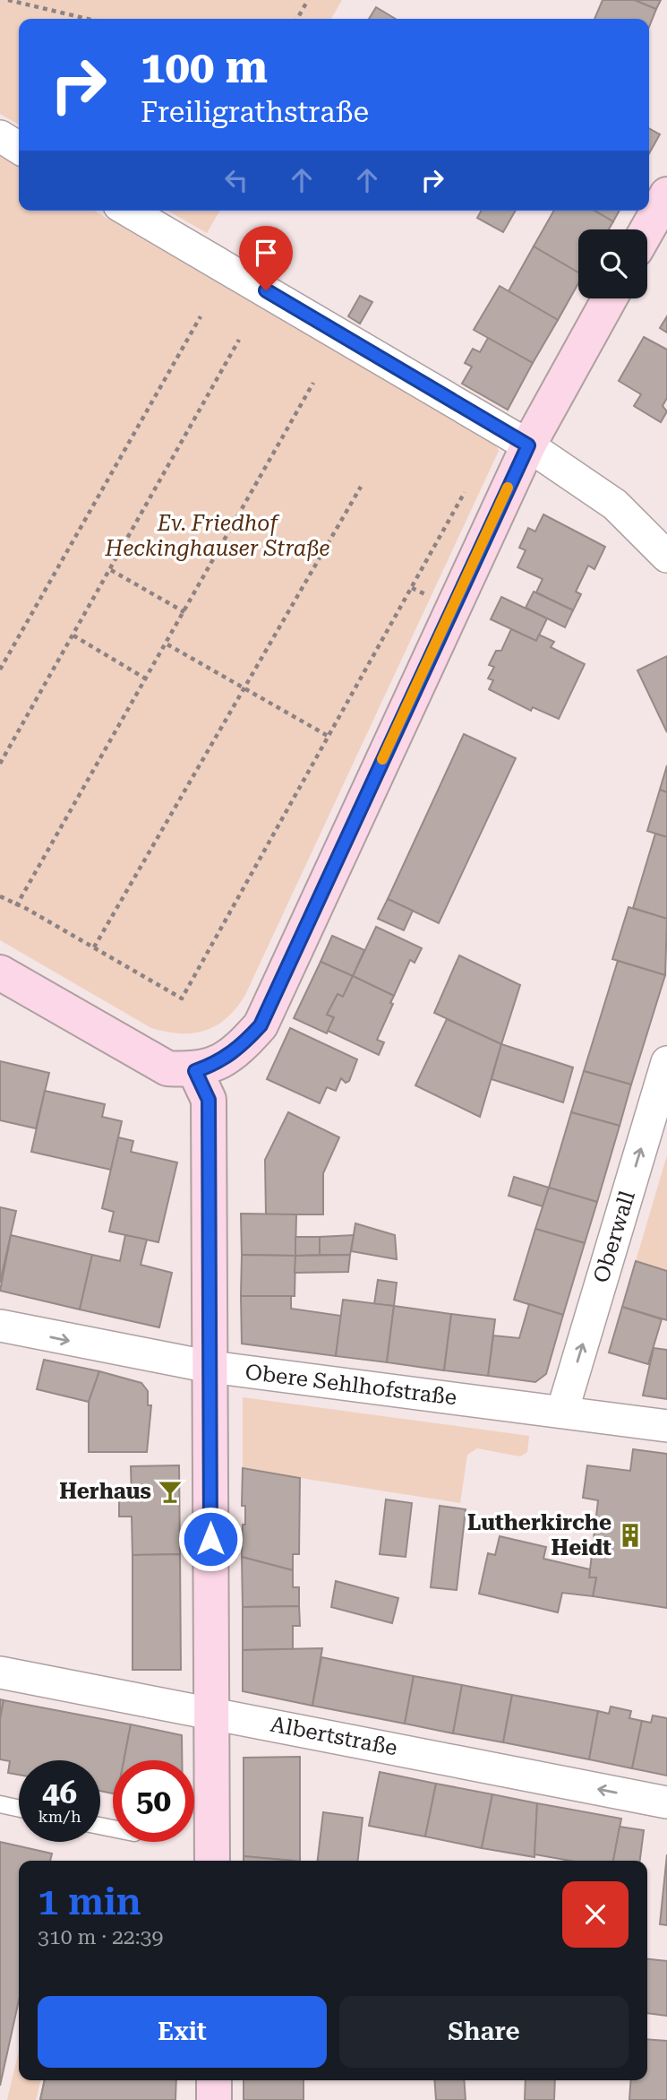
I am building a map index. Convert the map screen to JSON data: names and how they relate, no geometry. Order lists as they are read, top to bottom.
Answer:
{
  "streets": {
    "street": ["Oberwall", "Obere Sehlhofstraße", "Albertstraße"]
  },
  "crossings": [
    ["Oberwall", "Obere Sehlhofstraße"]
  ],
  "one_way": ["Oberwall", "Albertstraße"],
  "parks": ["Ev. Friedhof Heckinghauser Straße"],
  "places": {
    "bar": ["Herhaus"],
    "building": ["Lutherkirche Heidt"]
  },
  "page": {
    "turn": ["100 m", "Freiligrathstraße"],
    "speed": "46 km/h",
    "limit": "50",
    "heading": ["1 min", "310 m · 22:39"],
    "buttons": ["Exit", "Share"]
  }
}
